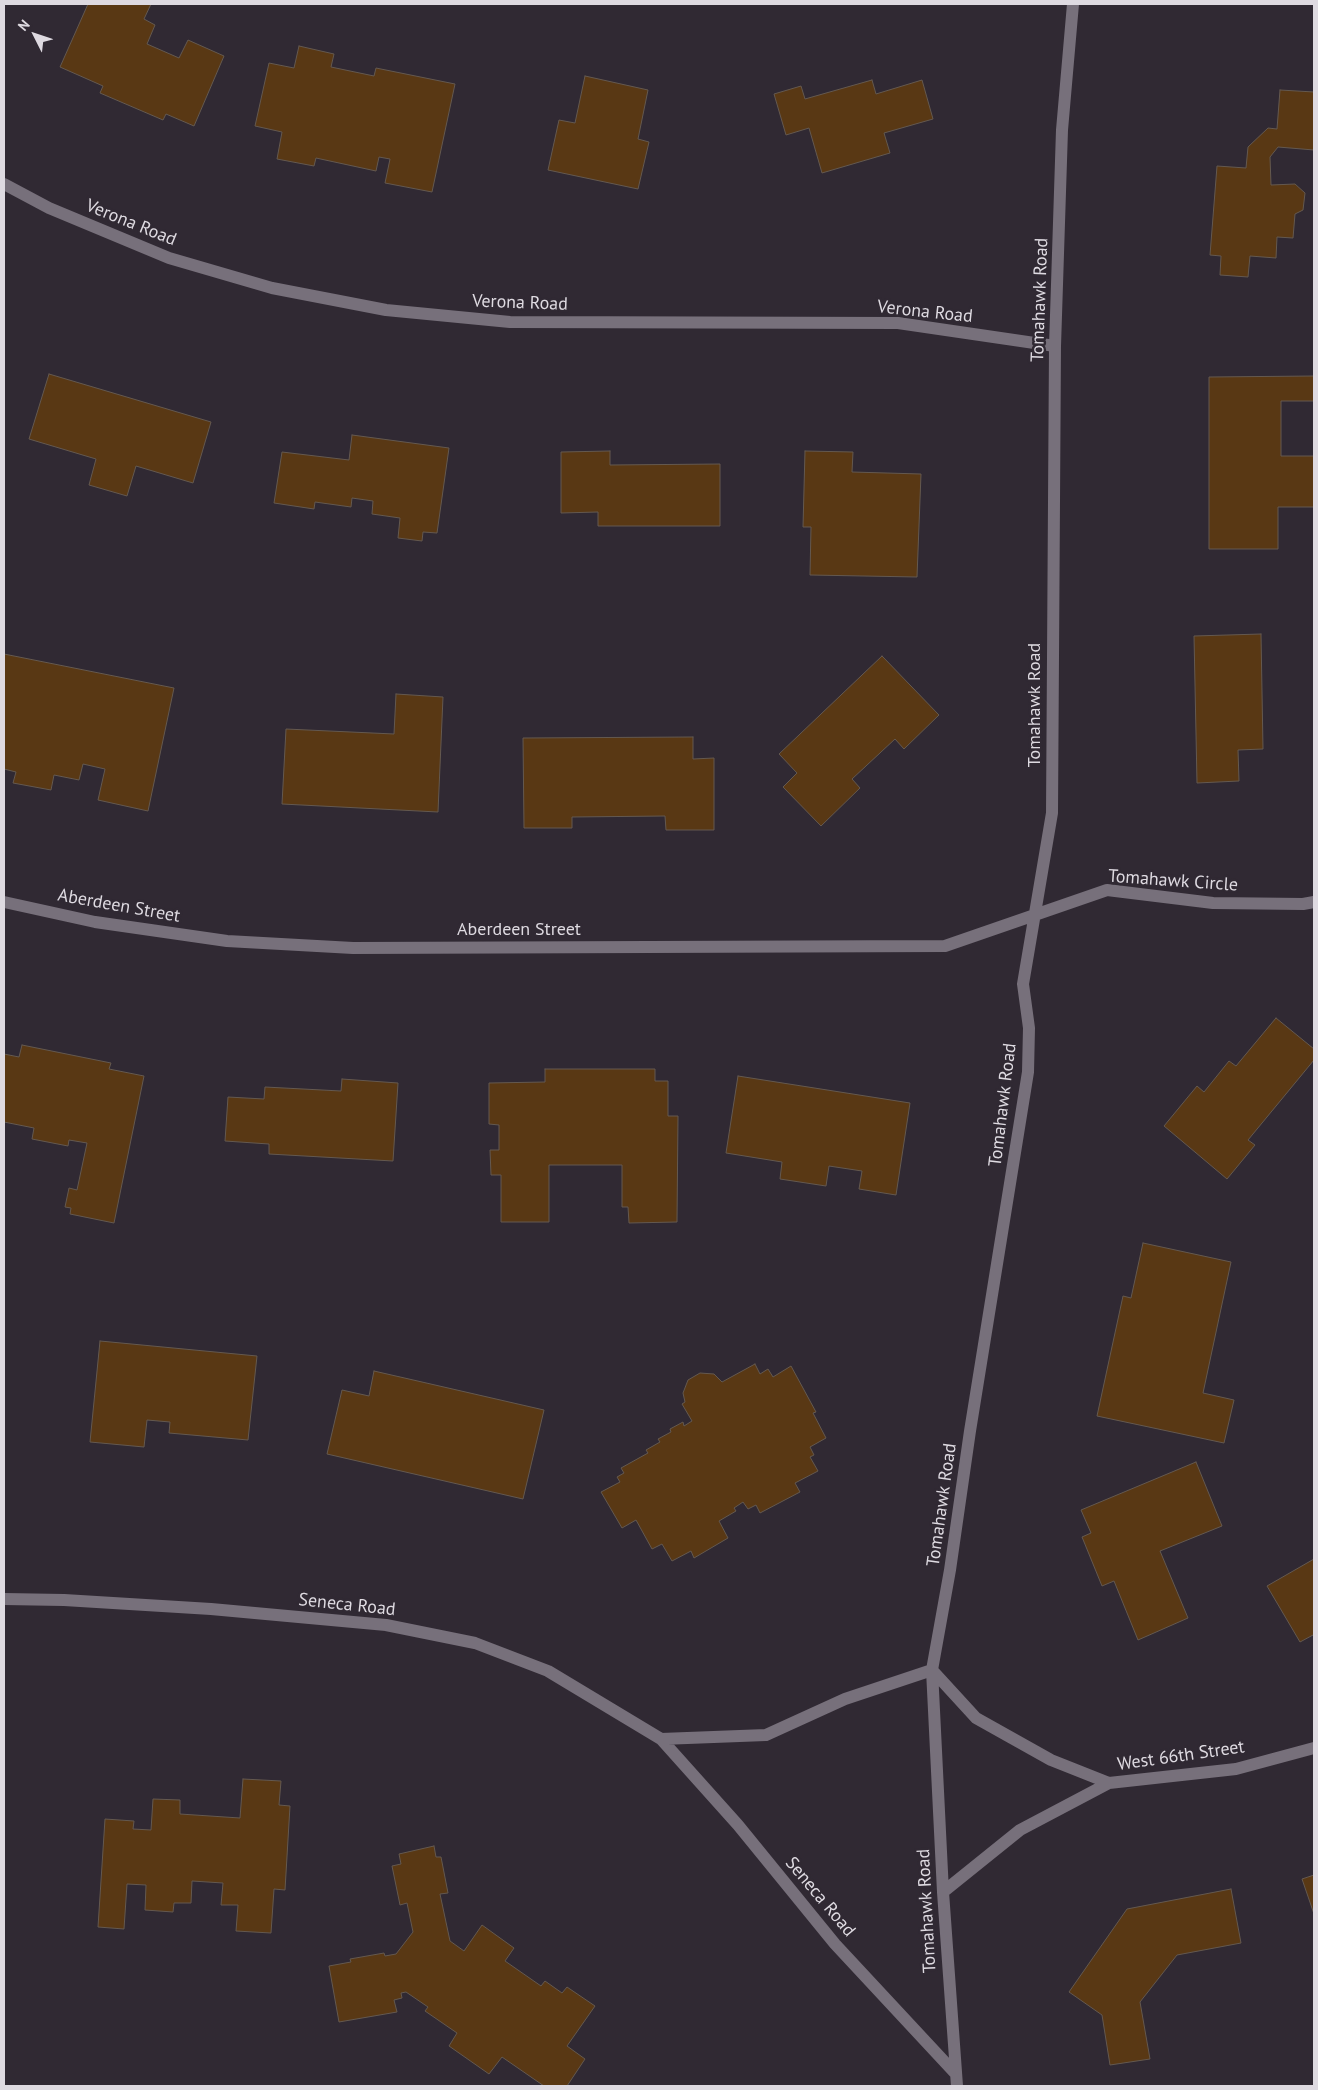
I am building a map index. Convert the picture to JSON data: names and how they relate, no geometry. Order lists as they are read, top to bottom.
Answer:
{
  "streets": {
    "street": [
      "Verona Road",
      "Tomahawk Road",
      "Tomahawk Circle",
      "Aberdeen Street",
      "Seneca Road",
      "West 66th Street"
    ]
  },
  "crossings": [
    ["Verona Road", "Tomahawk Road"],
    ["Tomahawk Road", "Tomahawk Circle"],
    ["Tomahawk Road", "Aberdeen Street"],
    ["Tomahawk Road", "Seneca Road"],
    ["Tomahawk Road", "West 66th Street"],
    ["Tomahawk Circle", "Aberdeen Street"]
  ],
  "north": "top left"
}
